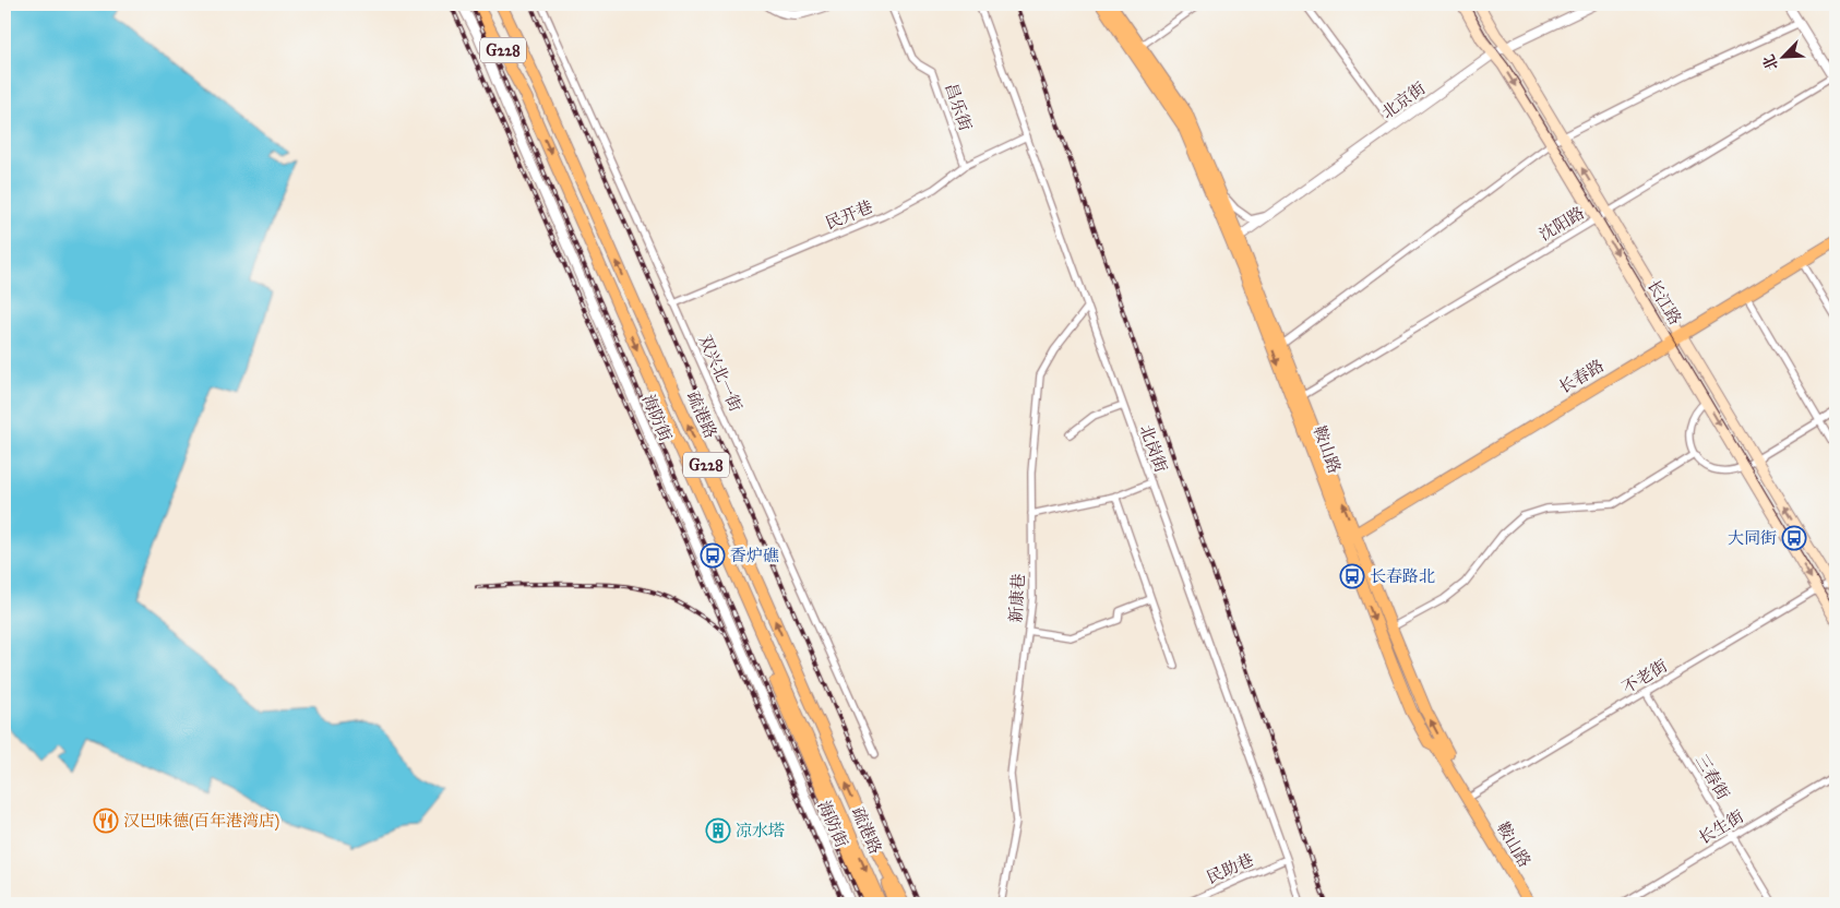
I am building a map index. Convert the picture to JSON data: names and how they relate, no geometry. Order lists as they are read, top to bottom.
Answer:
{
  "streets": {
    "main road": [
      "G228",
      "长江路",
      "长春路",
      "疏港路",
      "鞍山路"
    ],
    "street": [
      "北京街",
      "昌乐街",
      "民开巷",
      "沈阳路",
      "双兴北一街",
      "海防街",
      "北岗街",
      "新康巷",
      "不老街",
      "三春街",
      "长生街",
      "民助巷"
    ]
  },
  "crossings": [
    ["G228", "疏港路"],
    ["北京街", "长江路"],
    ["北京街", "鞍山路"],
    ["昌乐街", "民开巷"],
    ["民开巷", "双兴北一街"],
    ["民开巷", "北岗街"],
    ["沈阳路", "长江路"],
    ["沈阳路", "鞍山路"],
    ["长江路", "长春路"],
    ["长江路", "不老街"],
    ["长春路", "鞍山路"],
    ["北岗街", "新康巷"],
    ["北岗街", "民助巷"],
    ["鞍山路", "不老街"],
    ["不老街", "三春街"],
    ["三春街", "长生街"]
  ],
  "places": {
    "bus stop": ["大同街", "香炉礁", "长春路北"],
    "restaurant": ["汉巴味德(百年港湾店)"],
    "building": ["凉水塔"]
  },
  "north": "bottom left"
}
